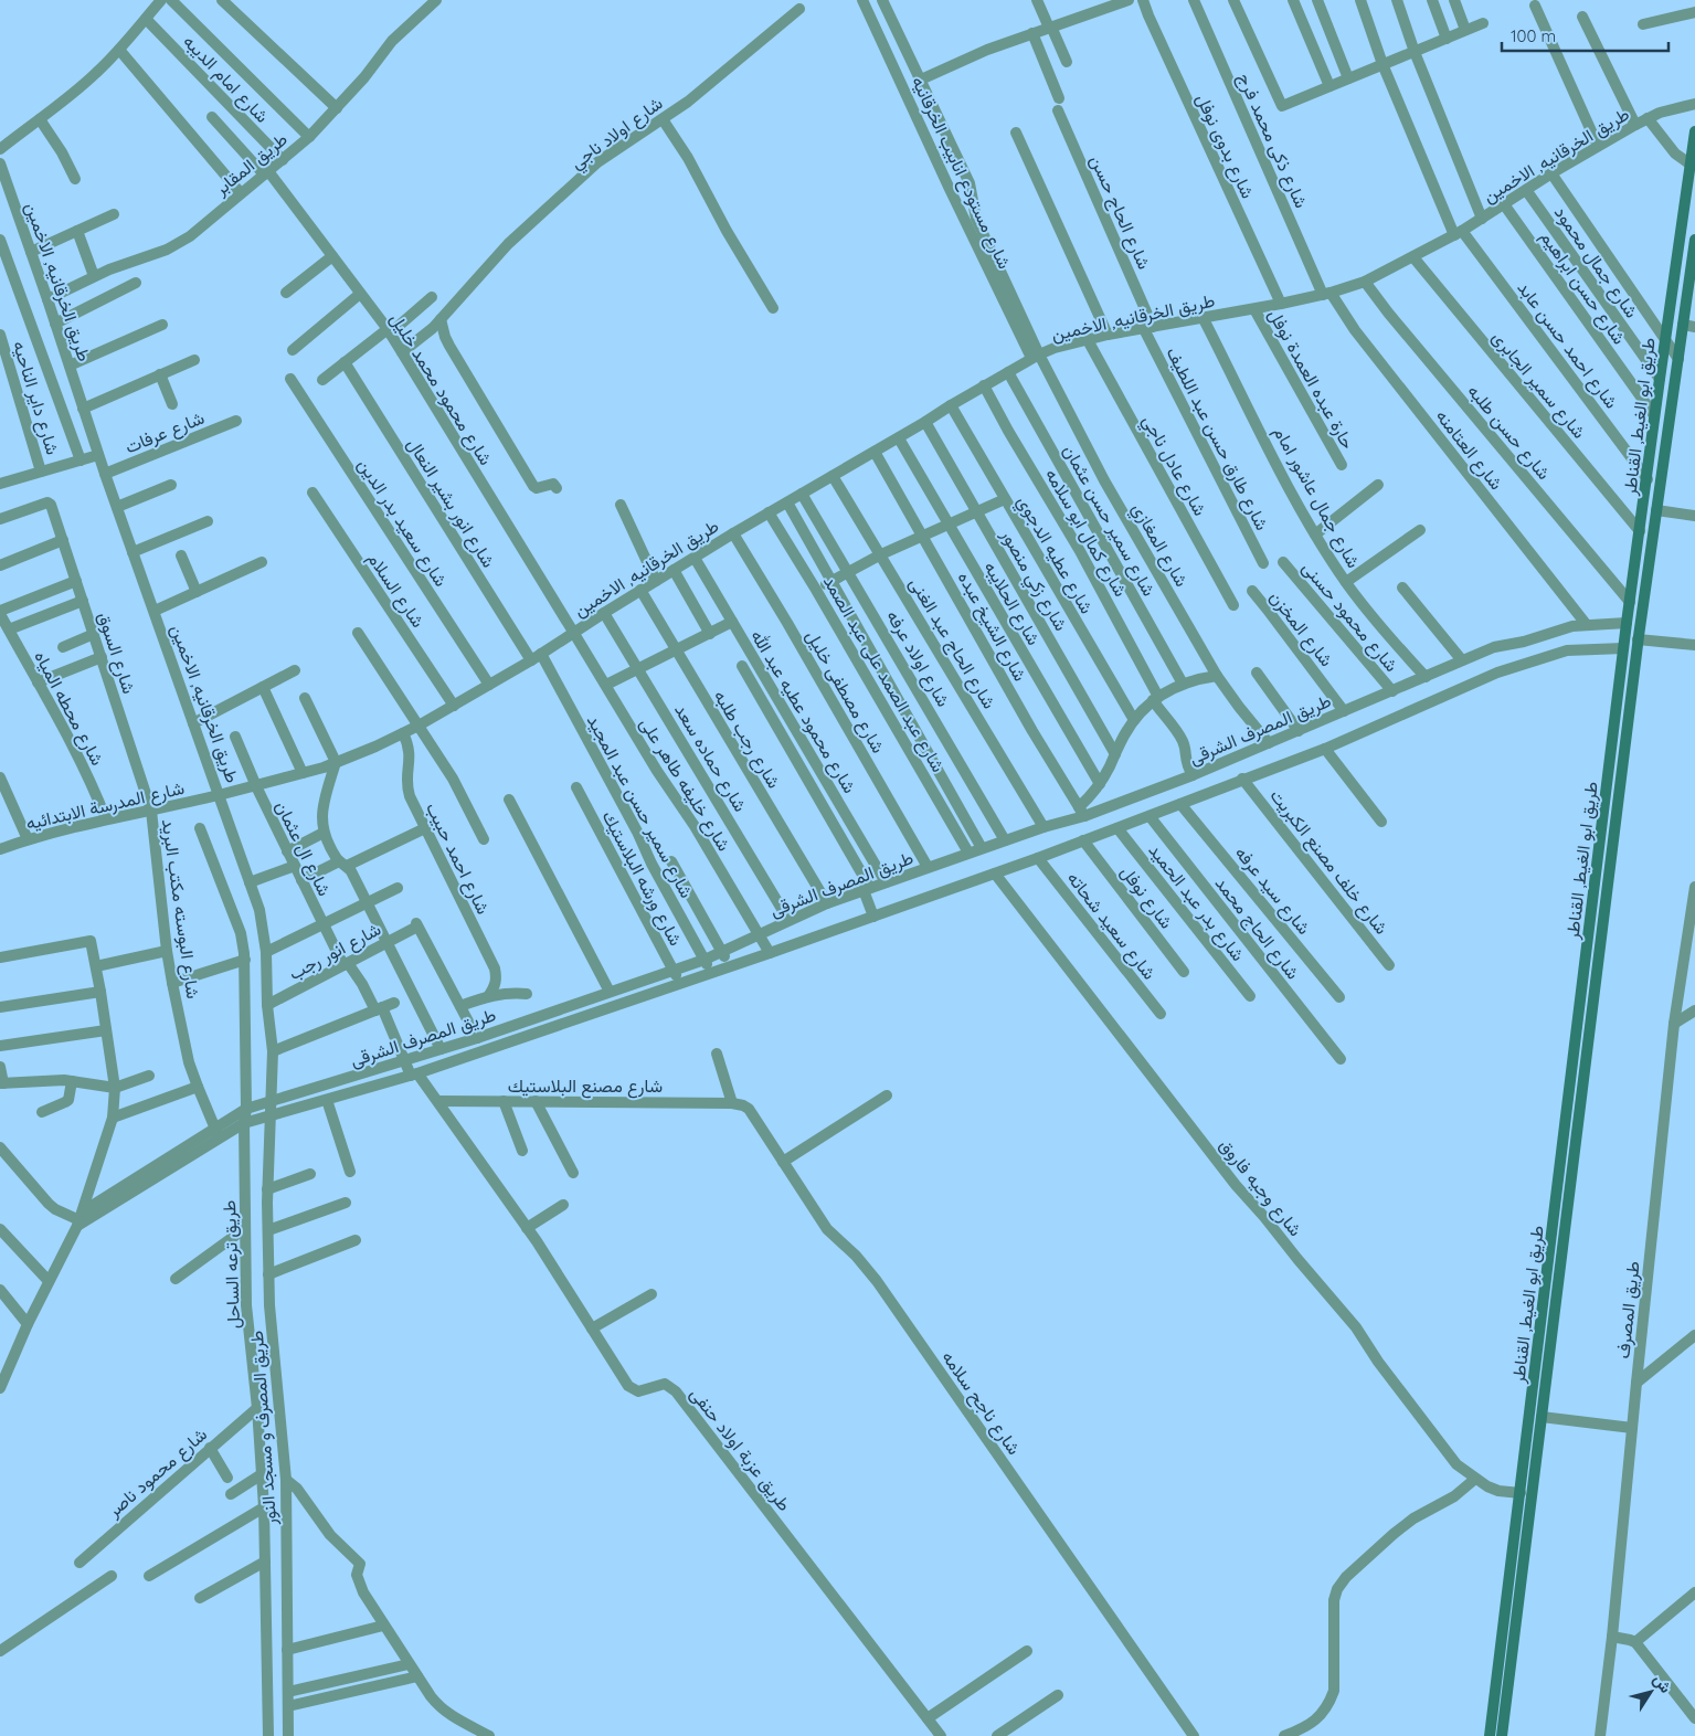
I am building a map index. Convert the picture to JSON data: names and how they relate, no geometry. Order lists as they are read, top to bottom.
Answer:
{
  "streets": {
    "main road": ["طريق ابو الغيط, القناطر"],
    "street": [
      "شارع امام الديبه",
      "شارع اولاد ناجي",
      "شارع ذكى محمد فرج",
      "شارع بدوى نوفل",
      "طريق الخرقانيه, الاخمين",
      "طريق المقابر",
      "شارع مستودع انابيب الخرقانيه",
      "شارع الحاج حسن",
      "شارع جمال محمود",
      "شارع حسن ابراهيم",
      "شارع احمد حسن عابد",
      "حارة عبده العمدة نوفل",
      "شارع سمير الجابرى",
      "شارع محمود محمد خليل",
      "شارع داير الناحيه",
      "شارع عرفات",
      "شارع حسن طلبه",
      "شارع طارق حسن عبد اللطيف",
      "شارع العتامنه",
      "شارع عادل ناجي",
      "شارع جمال عاشور امام",
      "شارع انور بشير النعال",
      "شارع سمير حسن عثمان",
      "شارع سعيد بدر الدين",
      "شارع كمال ابو سلامه",
      "شارع المغازي",
      "شارع عطيه الدجوي",
      "شارع زكي منصور",
      "شارع السلام",
      "شارع الحلايبه",
      "شارع محمود حسنى",
      "شارع الشيخ عبده",
      "شارع المخزن",
      "شارع الحاج عبد الغنى",
      "شارع السوق",
      "شارع اولاد عرفه",
      "شارع عبد الصمد على عبد الصمد",
      "شارع مصطفى خليل",
      "شارع محطه المياه",
      "شارع محمود عطيه عبد الله",
      "طريق المصرف الشرقى",
      "شارع رجب طلبه",
      "شارع حماده سعد",
      "شارع خليفه طاهر على",
      "شارع المدرسة الابتدائيه",
      "شارع سمير حسن عبد المجيد",
      "شارع ال عثمان",
      "شارع احمد حبيب",
      "شارع خلف مصنع الكبريت",
      "شارع ورشه البلاستيك",
      "شارع سيد عرفه",
      "شارع نوفل",
      "شارع بدر عبد الحميد",
      "شارع البوسته مكتب البريد",
      "شارع سعيد شحاته",
      "شارع الحاج محمد",
      "شارع انور رجب",
      "شارع مصنع البلاستيك",
      "شارع وجيه فاروق",
      "طريق ترعه الساحل",
      "طريق المصرف",
      "شارع ناجح سلامه",
      "طريق المصرف و مسجد النور",
      "طريق عزبة اولاد حنفى",
      "شارع محمود ناصر"
    ]
  },
  "crossings": [
    ["شارع امام الديبه", "طريق المقابر"],
    ["شارع اولاد ناجي", "شارع محمود محمد خليل"],
    ["شارع ذكى محمد فرج", "طريق الخرقانيه, الاخمين"],
    ["شارع ذكى محمد فرج", "شارع العتامنه"],
    ["شارع بدوى نوفل", "طريق الخرقانيه, الاخمين"],
    ["طريق الخرقانيه, الاخمين", "طريق المقابر"],
    ["طريق الخرقانيه, الاخمين", "شارع مستودع انابيب الخرقانيه"],
    ["طريق الخرقانيه, الاخمين", "شارع الحاج حسن"],
    ["طريق الخرقانيه, الاخمين", "شارع جمال محمود"],
    ["طريق الخرقانيه, الاخمين", "شارع حسن ابراهيم"],
    ["طريق الخرقانيه, الاخمين", "شارع احمد حسن عابد"],
    ["طريق الخرقانيه, الاخمين", "حارة عبده العمدة نوفل"],
    ["طريق الخرقانيه, الاخمين", "شارع سمير الجابرى"],
    ["طريق الخرقانيه, الاخمين", "شارع محمود محمد خليل"],
    ["طريق الخرقانيه, الاخمين", "شارع عرفات"],
    ["طريق الخرقانيه, الاخمين", "شارع حسن طلبه"],
    ["طريق الخرقانيه, الاخمين", "شارع طارق حسن عبد اللطيف"],
    ["طريق الخرقانيه, الاخمين", "شارع العتامنه"],
    ["طريق الخرقانيه, الاخمين", "شارع عادل ناجي"],
    ["طريق الخرقانيه, الاخمين", "شارع جمال عاشور امام"],
    ["طريق الخرقانيه, الاخمين", "شارع انور بشير النعال"],
    ["طريق الخرقانيه, الاخمين", "شارع سمير حسن عثمان"],
    ["طريق الخرقانيه, الاخمين", "شارع سعيد بدر الدين"],
    ["طريق الخرقانيه, الاخمين", "شارع كمال ابو سلامه"],
    ["طريق الخرقانيه, الاخمين", "شارع المغازي"],
    ["طريق الخرقانيه, الاخمين", "شارع عطيه الدجوي"],
    ["طريق الخرقانيه, الاخمين", "شارع زكي منصور"],
    ["طريق الخرقانيه, الاخمين", "شارع السلام"],
    ["طريق الخرقانيه, الاخمين", "شارع الحلايبه"],
    ["طريق الخرقانيه, الاخمين", "شارع الشيخ عبده"],
    ["طريق الخرقانيه, الاخمين", "شارع الحاج عبد الغنى"],
    ["طريق الخرقانيه, الاخمين", "شارع اولاد عرفه"],
    ["طريق الخرقانيه, الاخمين", "شارع عبد الصمد على عبد الصمد"],
    ["طريق الخرقانيه, الاخمين", "شارع مصطفى خليل"],
    ["طريق الخرقانيه, الاخمين", "شارع محمود عطيه عبد الله"],
    ["طريق الخرقانيه, الاخمين", "شارع رجب طلبه"],
    ["طريق الخرقانيه, الاخمين", "شارع حماده سعد"],
    ["طريق الخرقانيه, الاخمين", "شارع خليفه طاهر على"],
    ["طريق الخرقانيه, الاخمين", "شارع المدرسة الابتدائيه"],
    ["طريق الخرقانيه, الاخمين", "شارع سمير حسن عبد المجيد"],
    ["طريق الخرقانيه, الاخمين", "شارع ال عثمان"],
    ["طريق الخرقانيه, الاخمين", "شارع احمد حبيب"],
    ["طريق الخرقانيه, الاخمين", "طريق المصرف و مسجد النور"],
    ["طريق المقابر", "شارع محمود محمد خليل"],
    ["شارع مستودع انابيب الخرقانيه", "شارع المغازي"],
    ["شارع الحاج حسن", "شارع طارق حسن عبد اللطيف"],
    ["شارع جمال محمود", "طريق ابو الغيط, القناطر"],
    ["شارع حسن ابراهيم", "طريق ابو الغيط, القناطر"],
    ["شارع احمد حسن عابد", "طريق ابو الغيط, القناطر"],
    ["شارع سمير الجابرى", "طريق ابو الغيط, القناطر"],
    ["شارع محمود محمد خليل", "شارع خليفه طاهر على"],
    ["طريق ابو الغيط, القناطر", "شارع حسن طلبه"],
    ["طريق ابو الغيط, القناطر", "طريق المصرف الشرقى"],
    ["طريق ابو الغيط, القناطر", "شارع وجيه فاروق"],
    ["شارع العتامنه", "طريق المصرف الشرقى"],
    ["شارع جمال عاشور امام", "طريق المصرف الشرقى"],
    ["شارع انور بشير النعال", "شارع سمير حسن عبد المجيد"],
    ["شارع كمال ابو سلامه", "طريق المصرف الشرقى"],
    ["شارع المغازي", "طريق المصرف الشرقى"],
    ["شارع محمود حسنى", "طريق المصرف الشرقى"],
    ["شارع الشيخ عبده", "طريق المصرف الشرقى"],
    ["شارع المخزن", "طريق المصرف الشرقى"],
    ["شارع الحاج عبد الغنى", "طريق المصرف الشرقى"],
    ["شارع السوق", "شارع المدرسة الابتدائيه"],
    ["شارع السوق", "شارع البوسته مكتب البريد"],
    ["شارع اولاد عرفه", "طريق المصرف الشرقى"],
    ["شارع عبد الصمد على عبد الصمد", "طريق المصرف الشرقى"],
    ["شارع مصطفى خليل", "طريق المصرف الشرقى"],
    ["شارع محطه المياه", "شارع المدرسة الابتدائيه"],
    ["شارع محمود عطيه عبد الله", "طريق المصرف الشرقى"],
    ["طريق المصرف الشرقى", "شارع رجب طلبه"],
    ["طريق المصرف الشرقى", "شارع حماده سعد"],
    ["طريق المصرف الشرقى", "شارع خليفه طاهر على"],
    ["طريق المصرف الشرقى", "شارع سمير حسن عبد المجيد"],
    ["طريق المصرف الشرقى", "شارع خلف مصنع الكبريت"],
    ["طريق المصرف الشرقى", "شارع ورشه البلاستيك"],
    ["طريق المصرف الشرقى", "شارع سيد عرفه"],
    ["طريق المصرف الشرقى", "شارع نوفل"],
    ["طريق المصرف الشرقى", "شارع بدر عبد الحميد"],
    ["طريق المصرف الشرقى", "شارع البوسته مكتب البريد"],
    ["طريق المصرف الشرقى", "شارع سعيد شحاته"],
    ["طريق المصرف الشرقى", "شارع الحاج محمد"],
    ["طريق المصرف الشرقى", "شارع وجيه فاروق"],
    ["طريق المصرف الشرقى", "طريق ترعه الساحل"],
    ["طريق المصرف الشرقى", "طريق المصرف و مسجد النور"],
    ["طريق المصرف الشرقى", "طريق عزبة اولاد حنفى"],
    ["شارع المدرسة الابتدائيه", "شارع البوسته مكتب البريد"],
    ["شارع المدرسة الابتدائيه", "طريق المصرف و مسجد النور"],
    ["شارع انور رجب", "طريق المصرف و مسجد النور"],
    ["شارع انور رجب", "طريق عزبة اولاد حنفى"],
    ["شارع مصنع البلاستيك", "شارع ناجح سلامه"],
    ["شارع مصنع البلاستيك", "طريق عزبة اولاد حنفى"],
    ["طريق ترعه الساحل", "شارع محمود ناصر"]
  ],
  "scale_bar": "100 m",
  "north": "top right"
}
